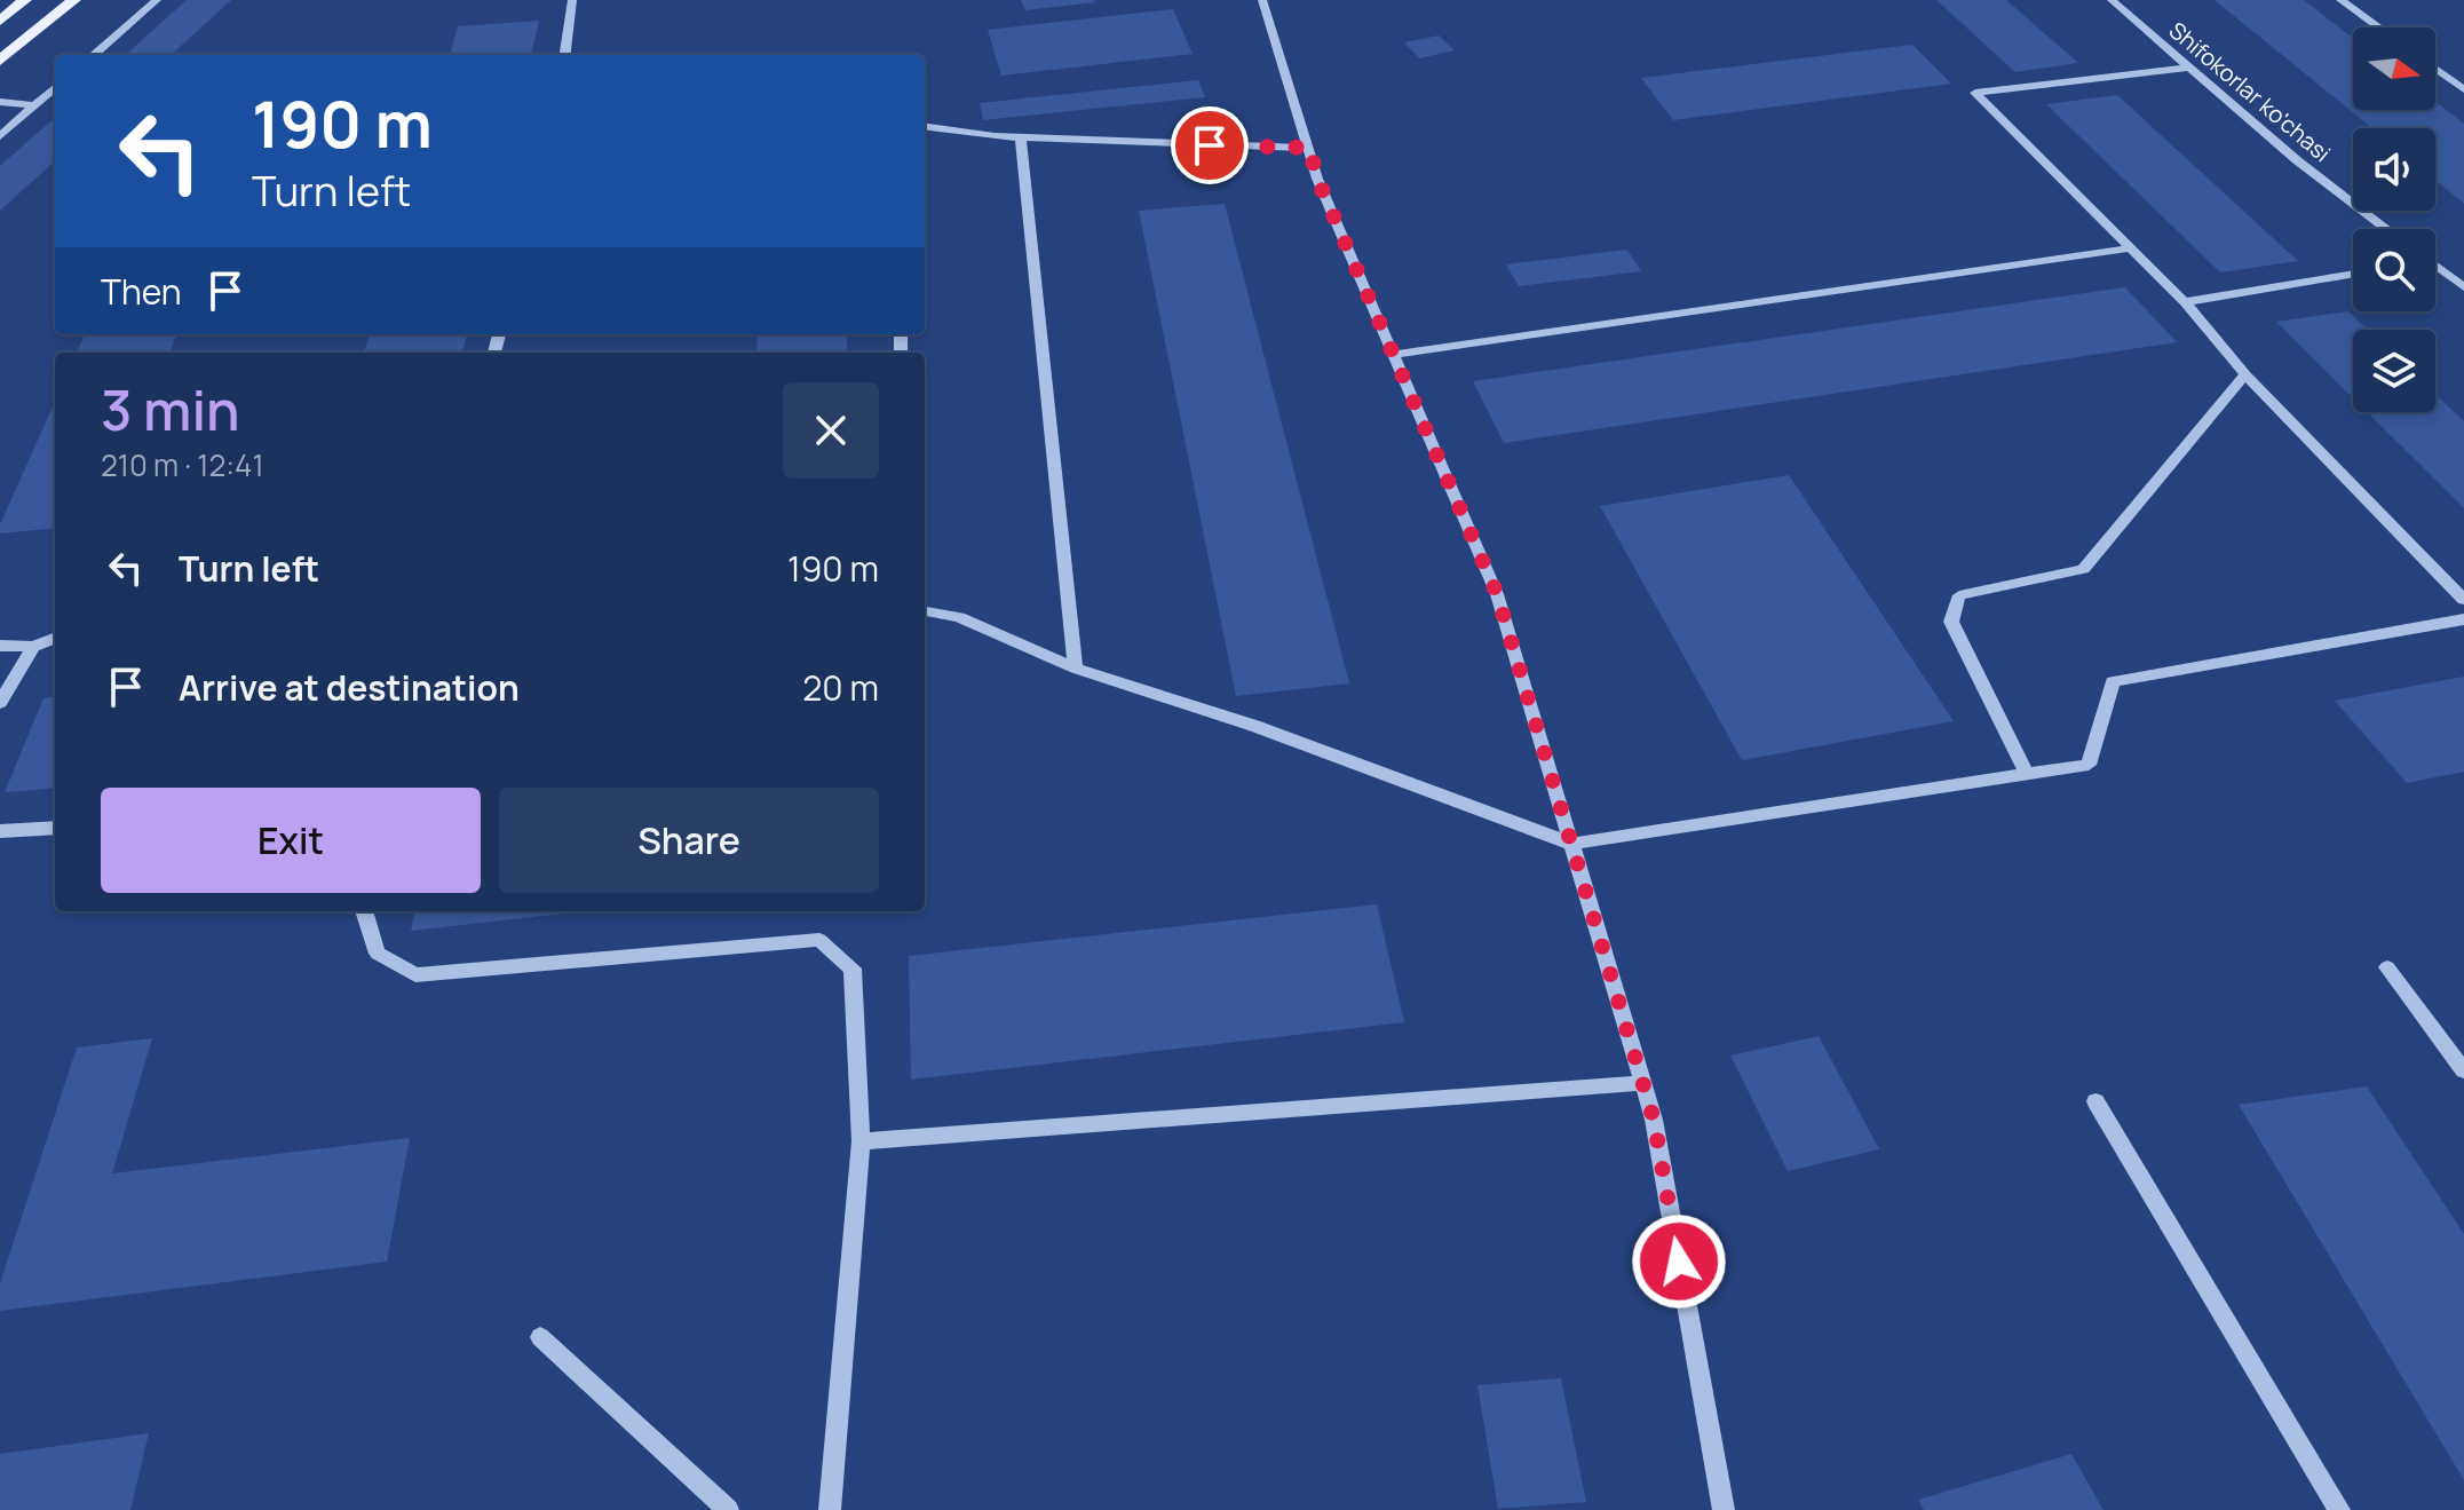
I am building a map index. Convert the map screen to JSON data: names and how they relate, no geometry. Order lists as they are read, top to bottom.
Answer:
{
  "streets": {
    "street": ["Shifokorlar ko'chasi"]
  },
  "north": "right",
  "page": {
    "turn": ["190 m", "Turn left"],
    "then": "Then",
    "heading": ["3 min", "210 m · 12:41"],
    "list": [
      {
        "name": "Turn left",
        "value": "190 m"
      },
      {
        "name": "Arrive at destination",
        "value": "20 m"
      }
    ],
    "buttons": ["Exit", "Share"]
  }
}
